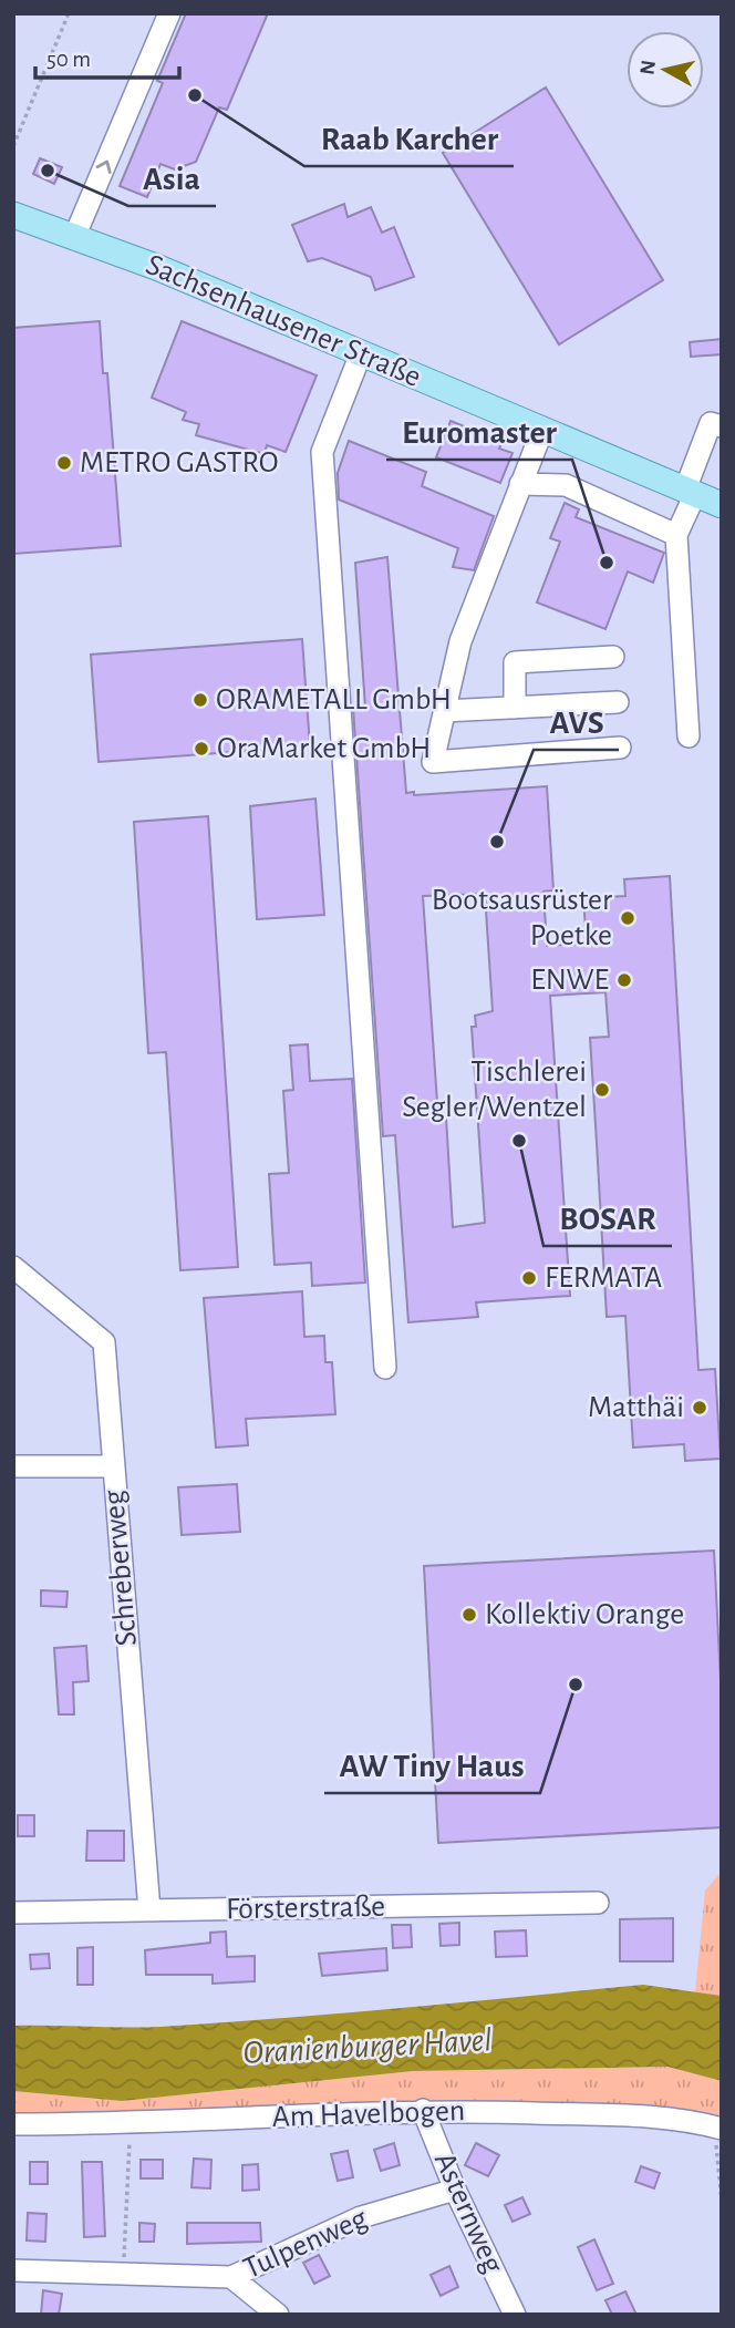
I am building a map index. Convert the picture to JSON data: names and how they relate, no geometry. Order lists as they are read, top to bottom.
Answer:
{
  "streets": {
    "main road": ["Sachsenhausener Straße"],
    "street": [
      "Schreberweg",
      "Försterstraße",
      "Am Havelbogen",
      "Asternweg",
      "Tulpenweg"
    ]
  },
  "crossings": [
    ["Schreberweg", "Försterstraße"],
    ["Am Havelbogen", "Asternweg"],
    ["Asternweg", "Tulpenweg"]
  ],
  "water": ["Oranienburger Havel"],
  "places": [
    "Raab Karcher",
    "Asia",
    "METRO GASTRO",
    "Euromaster",
    "ORAMETALL GmbH",
    "OraMarket GmbH",
    "AVS",
    "Bootsausrüster Poetke",
    "ENWE",
    "Tischlerei Segler/Wentzel",
    "BOSAR",
    "FERMATA",
    "Matthäi",
    "Kollektiv Orange",
    "AW Tiny Haus"
  ],
  "scale_bar": "50 m",
  "north": "left"
}
